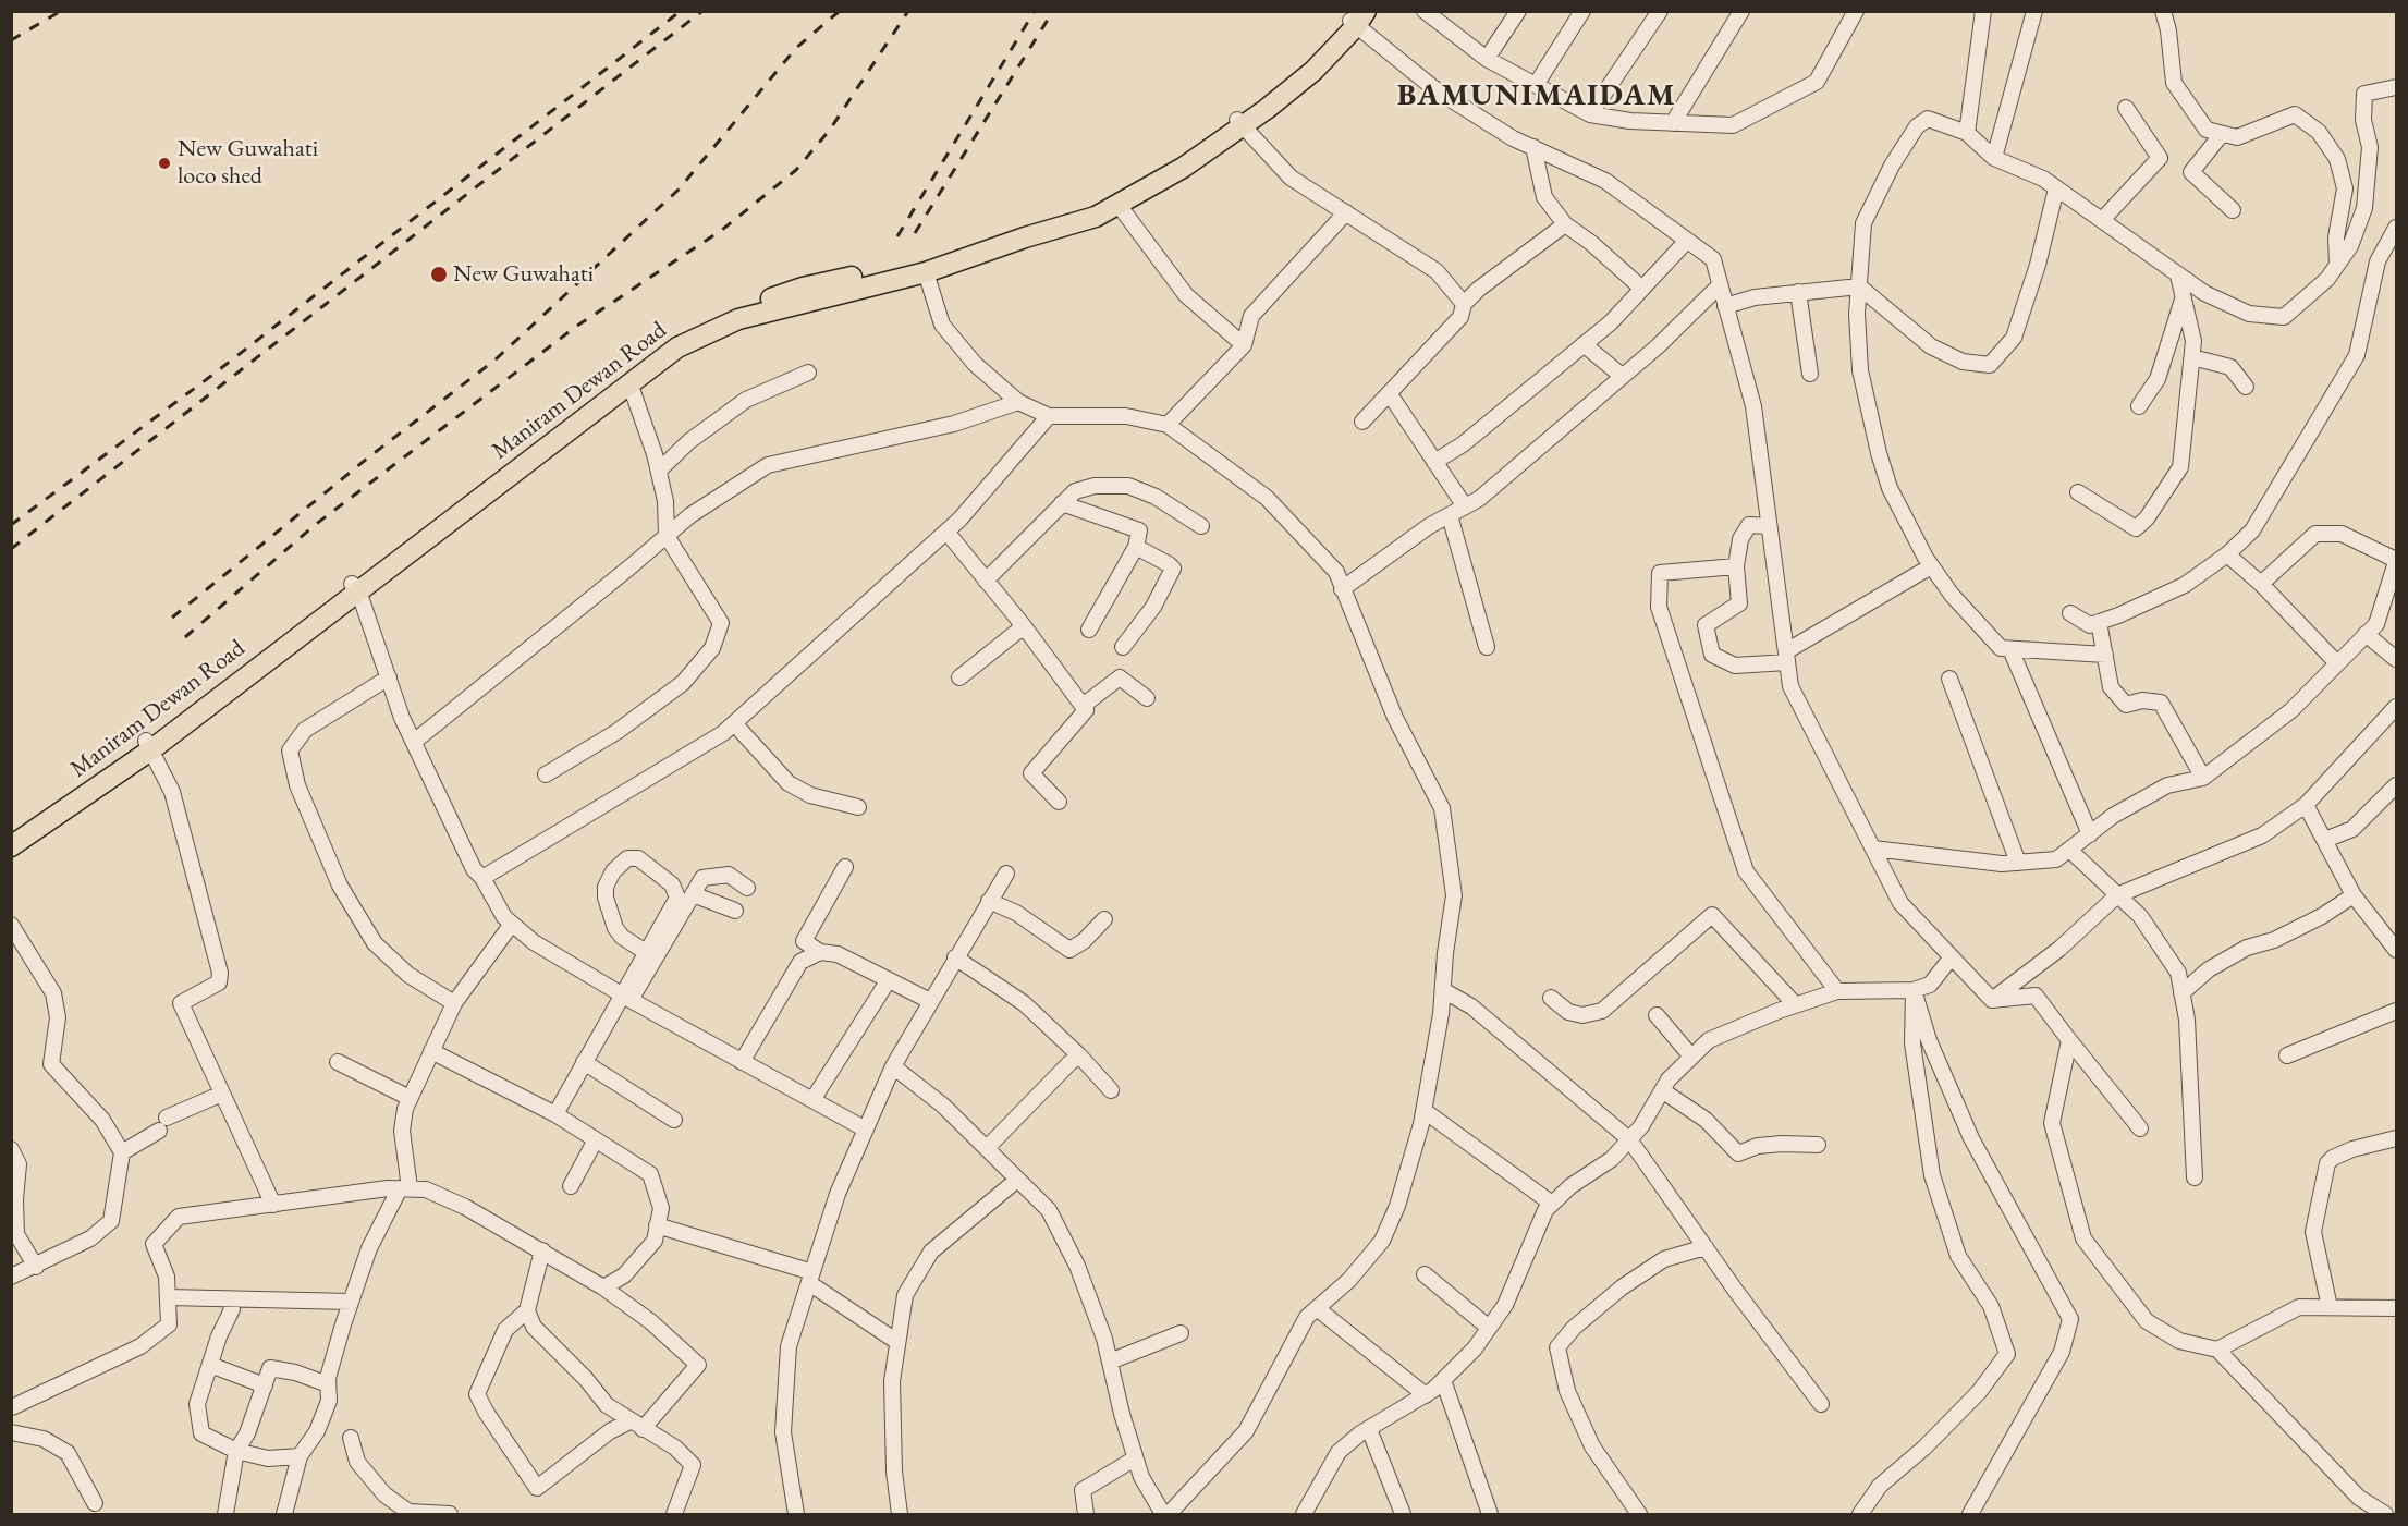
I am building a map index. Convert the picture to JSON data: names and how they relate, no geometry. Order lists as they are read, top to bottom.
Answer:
{
  "streets": {
    "main road": ["Maniram Dewan Road"]
  },
  "districts": ["BAMUNIMAIDAM"],
  "places": ["New Guwahati loco shed", "New Guwahati"]
}
